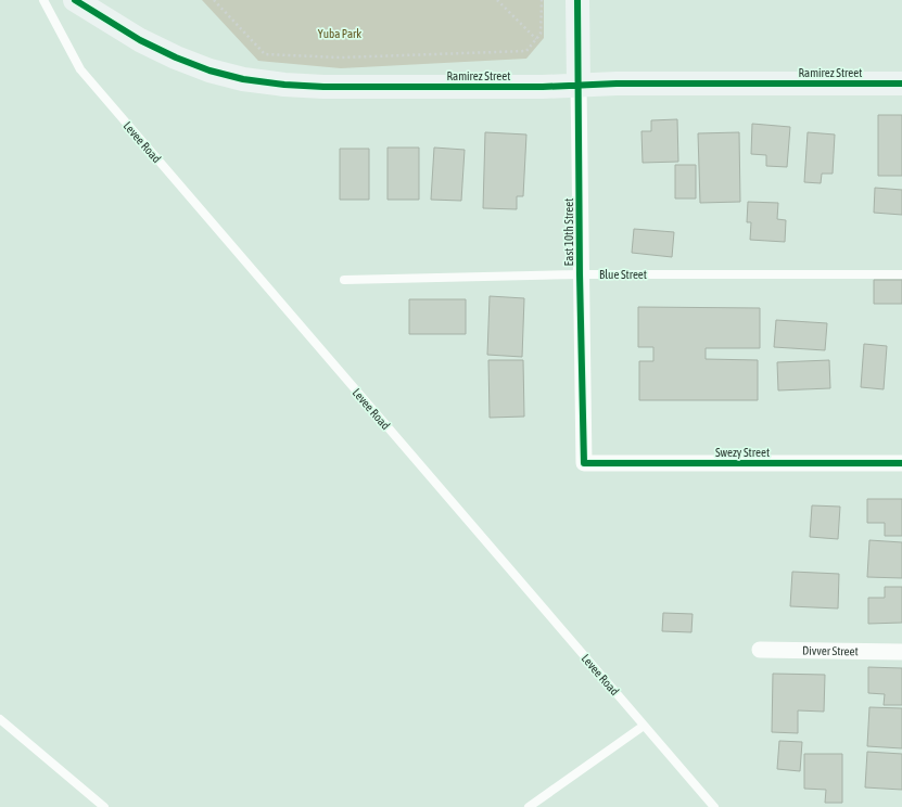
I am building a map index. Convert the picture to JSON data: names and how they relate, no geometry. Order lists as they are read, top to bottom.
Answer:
{
  "streets": {
    "street": [
      "Ramirez Street",
      "East 10th Street",
      "Swezy Street",
      "Divver Street"
    ],
    "lane": ["Levee Road", "Blue Street"]
  },
  "crossings": [
    ["Ramirez Street", "East 10th Street"],
    ["East 10th Street", "Blue Street"],
    ["East 10th Street", "Swezy Street"]
  ],
  "parks": ["Yuba Park"]
}
